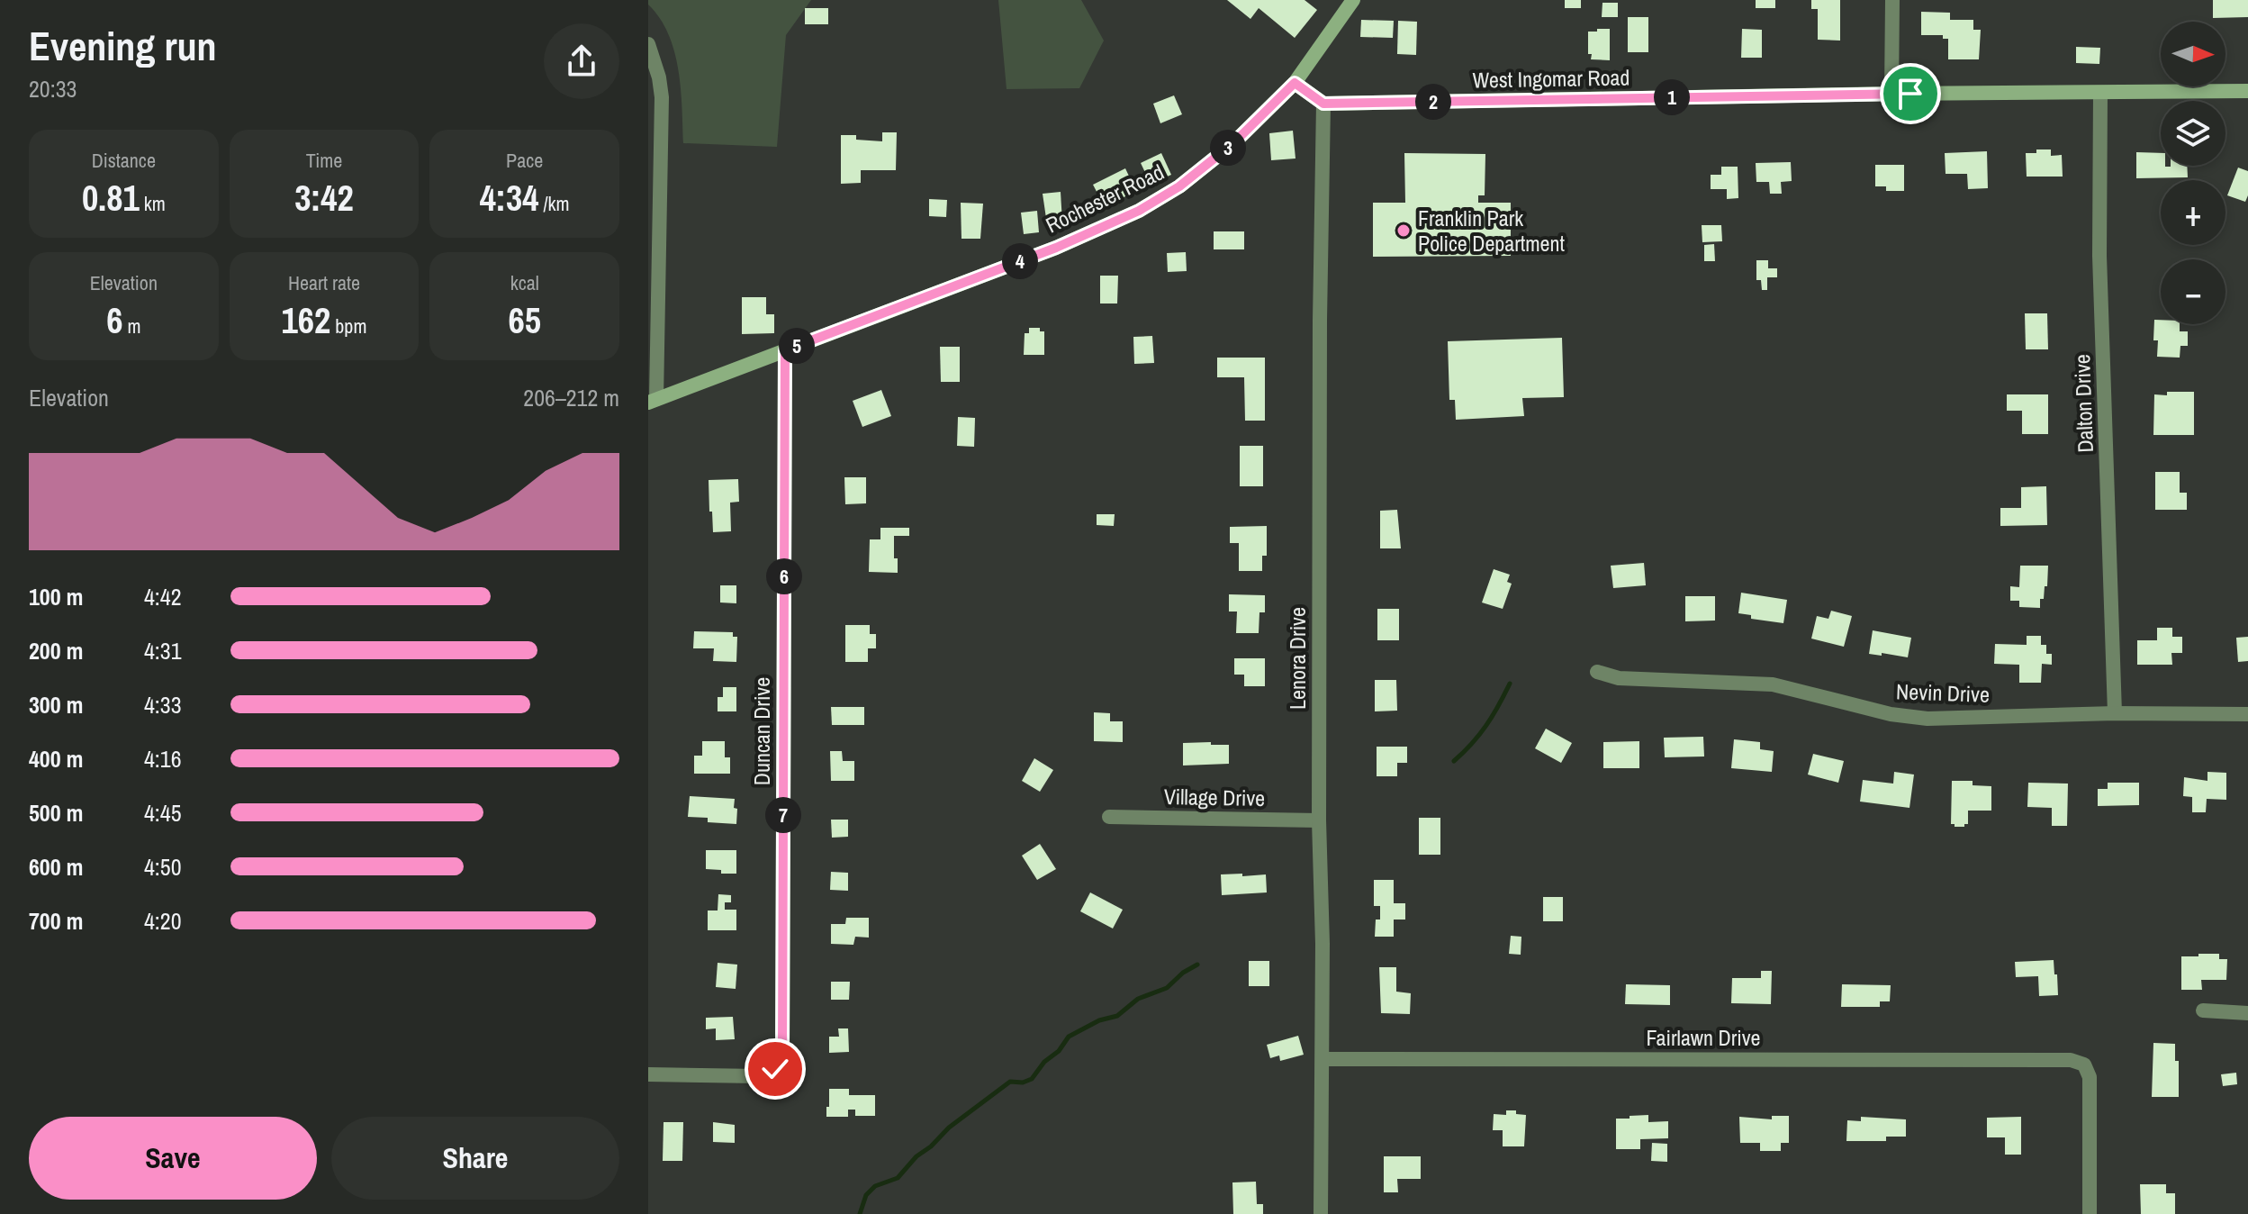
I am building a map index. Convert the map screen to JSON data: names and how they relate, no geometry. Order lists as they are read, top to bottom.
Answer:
{
  "streets": {
    "street": [
      "West Ingomar Road",
      "Rochester Road",
      "Dalton Drive",
      "Lenora Drive",
      "Nevin Drive",
      "Duncan Drive",
      "Village Drive",
      "Fairlawn Drive"
    ]
  },
  "crossings": [
    ["West Ingomar Road", "Dalton Drive"],
    ["West Ingomar Road", "Lenora Drive"],
    ["Rochester Road", "Duncan Drive"],
    ["Dalton Drive", "Nevin Drive"],
    ["Lenora Drive", "Village Drive"],
    ["Lenora Drive", "Fairlawn Drive"]
  ],
  "places": ["Franklin Park Police Department"],
  "north": "right",
  "page": {
    "heading": ["Evening run", "20:33"],
    "map_buttons": ["+", "−"],
    "pins": [
      "1",
      "2",
      "3",
      "4",
      "5",
      "6",
      "7"
    ],
    "stats": [
      ["Distance", "0.81 km"],
      ["Time", "3:42"],
      ["Pace", "4:34 /km"],
      ["Elevation", "6 m"],
      ["Heart rate", "162 bpm"],
      ["kcal", "65"]
    ],
    "chart": ["Elevation", "206–212 m"],
    "list": [
      {
        "name": "100 m",
        "note": "4:42"
      },
      {
        "name": "200 m",
        "note": "4:31"
      },
      {
        "name": "300 m",
        "note": "4:33"
      },
      {
        "name": "400 m",
        "note": "4:16"
      },
      {
        "name": "500 m",
        "note": "4:45"
      },
      {
        "name": "600 m",
        "note": "4:50"
      },
      {
        "name": "700 m",
        "note": "4:20"
      }
    ],
    "buttons": ["Save", "Share"]
  }
}
